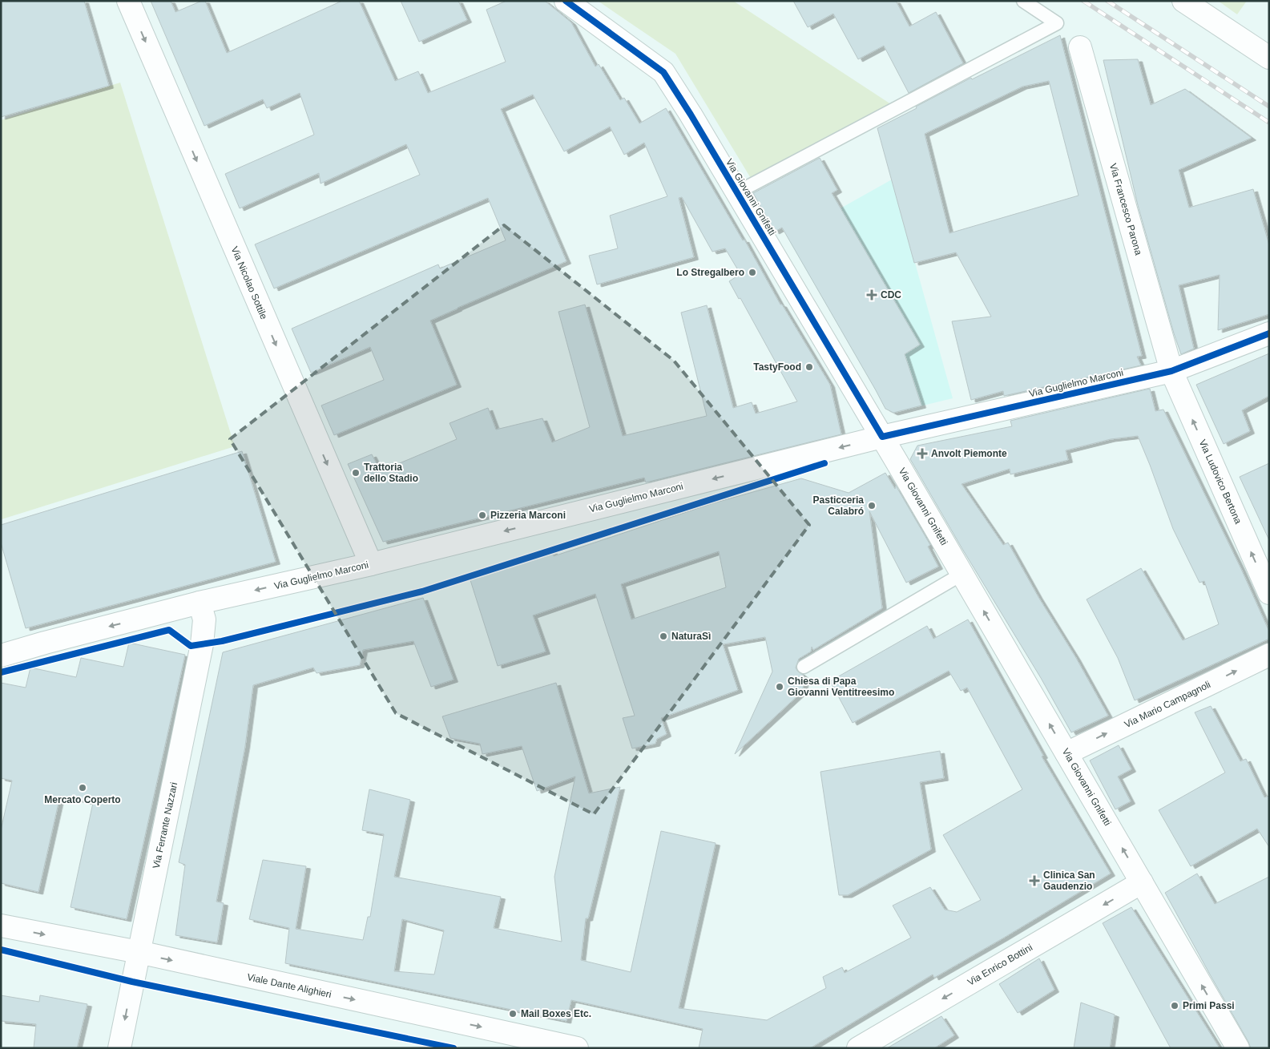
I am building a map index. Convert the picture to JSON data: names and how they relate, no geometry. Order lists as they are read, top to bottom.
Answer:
{
  "streets": {
    "street": [
      "Via Giovanni Gnifetti",
      "Via Francesco Parona",
      "Via Nicolao Sottile",
      "Via Guglielmo Marconi",
      "Via Ludovico Bertona",
      "Via Mario Campagnoli",
      "Via Ferrante Nazzari",
      "Via Enrico Bottini",
      "Viale Dante Alighieri"
    ]
  },
  "crossings": [
    ["Via Giovanni Gnifetti", "Via Guglielmo Marconi"],
    ["Via Giovanni Gnifetti", "Via Mario Campagnoli"],
    ["Via Giovanni Gnifetti", "Via Enrico Bottini"],
    ["Via Francesco Parona", "Via Guglielmo Marconi"],
    ["Via Francesco Parona", "Via Ludovico Bertona"],
    ["Via Nicolao Sottile", "Via Guglielmo Marconi"],
    ["Via Guglielmo Marconi", "Via Ludovico Bertona"],
    ["Via Guglielmo Marconi", "Via Ferrante Nazzari"],
    ["Via Ferrante Nazzari", "Viale Dante Alighieri"]
  ],
  "one_way": [
    "Via Giovanni Gnifetti",
    "Via Nicolao Sottile",
    "Via Guglielmo Marconi",
    "Via Ludovico Bertona",
    "Via Mario Campagnoli",
    "Via Enrico Bottini",
    "Viale Dante Alighieri"
  ],
  "places": {
    "other": [
      "Lo Stregalbero",
      "TastyFood",
      "Trattoria dello Stadio",
      "Pasticceria Calabró",
      "Pizzeria Marconi",
      "NaturaSì",
      "Chiesa di Papa Giovanni Ventitreesimo",
      "Mercato Coperto",
      "Primi Passi",
      "Mail Boxes Etc."
    ],
    "health": ["CDC", "Anvolt Piemonte", "Clinica San Gaudenzio"]
  }
}
